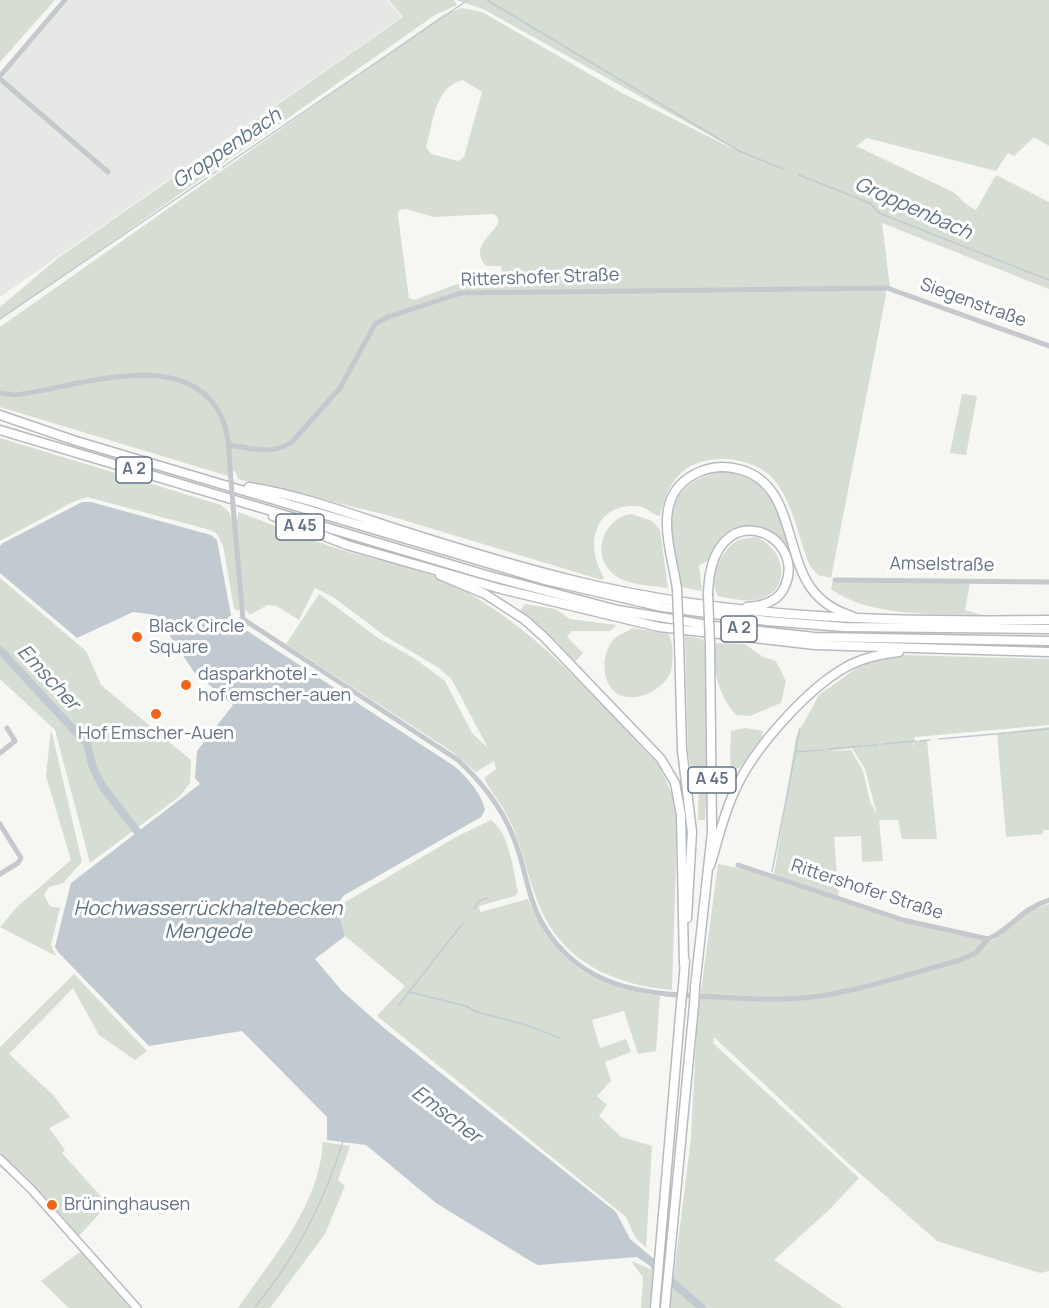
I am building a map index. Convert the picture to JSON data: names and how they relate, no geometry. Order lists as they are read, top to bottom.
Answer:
{
  "streets": {
    "highway": ["A 2", "A 45"],
    "street": ["Rittershofer Straße", "Siegenstraße", "Amselstraße"]
  },
  "crossings": [
    ["Rittershofer Straße", "Siegenstraße"],
    ["A 2", "A 45"]
  ],
  "water": ["Groppenbach", "Emscher", "Hochwasserrückhaltebecken Mengede"],
  "places": [
    "Black Circle Square",
    "dasparkhotel - hof emscher-auen",
    "Hof Emscher-Auen",
    "Brüninghausen"
  ]
}
